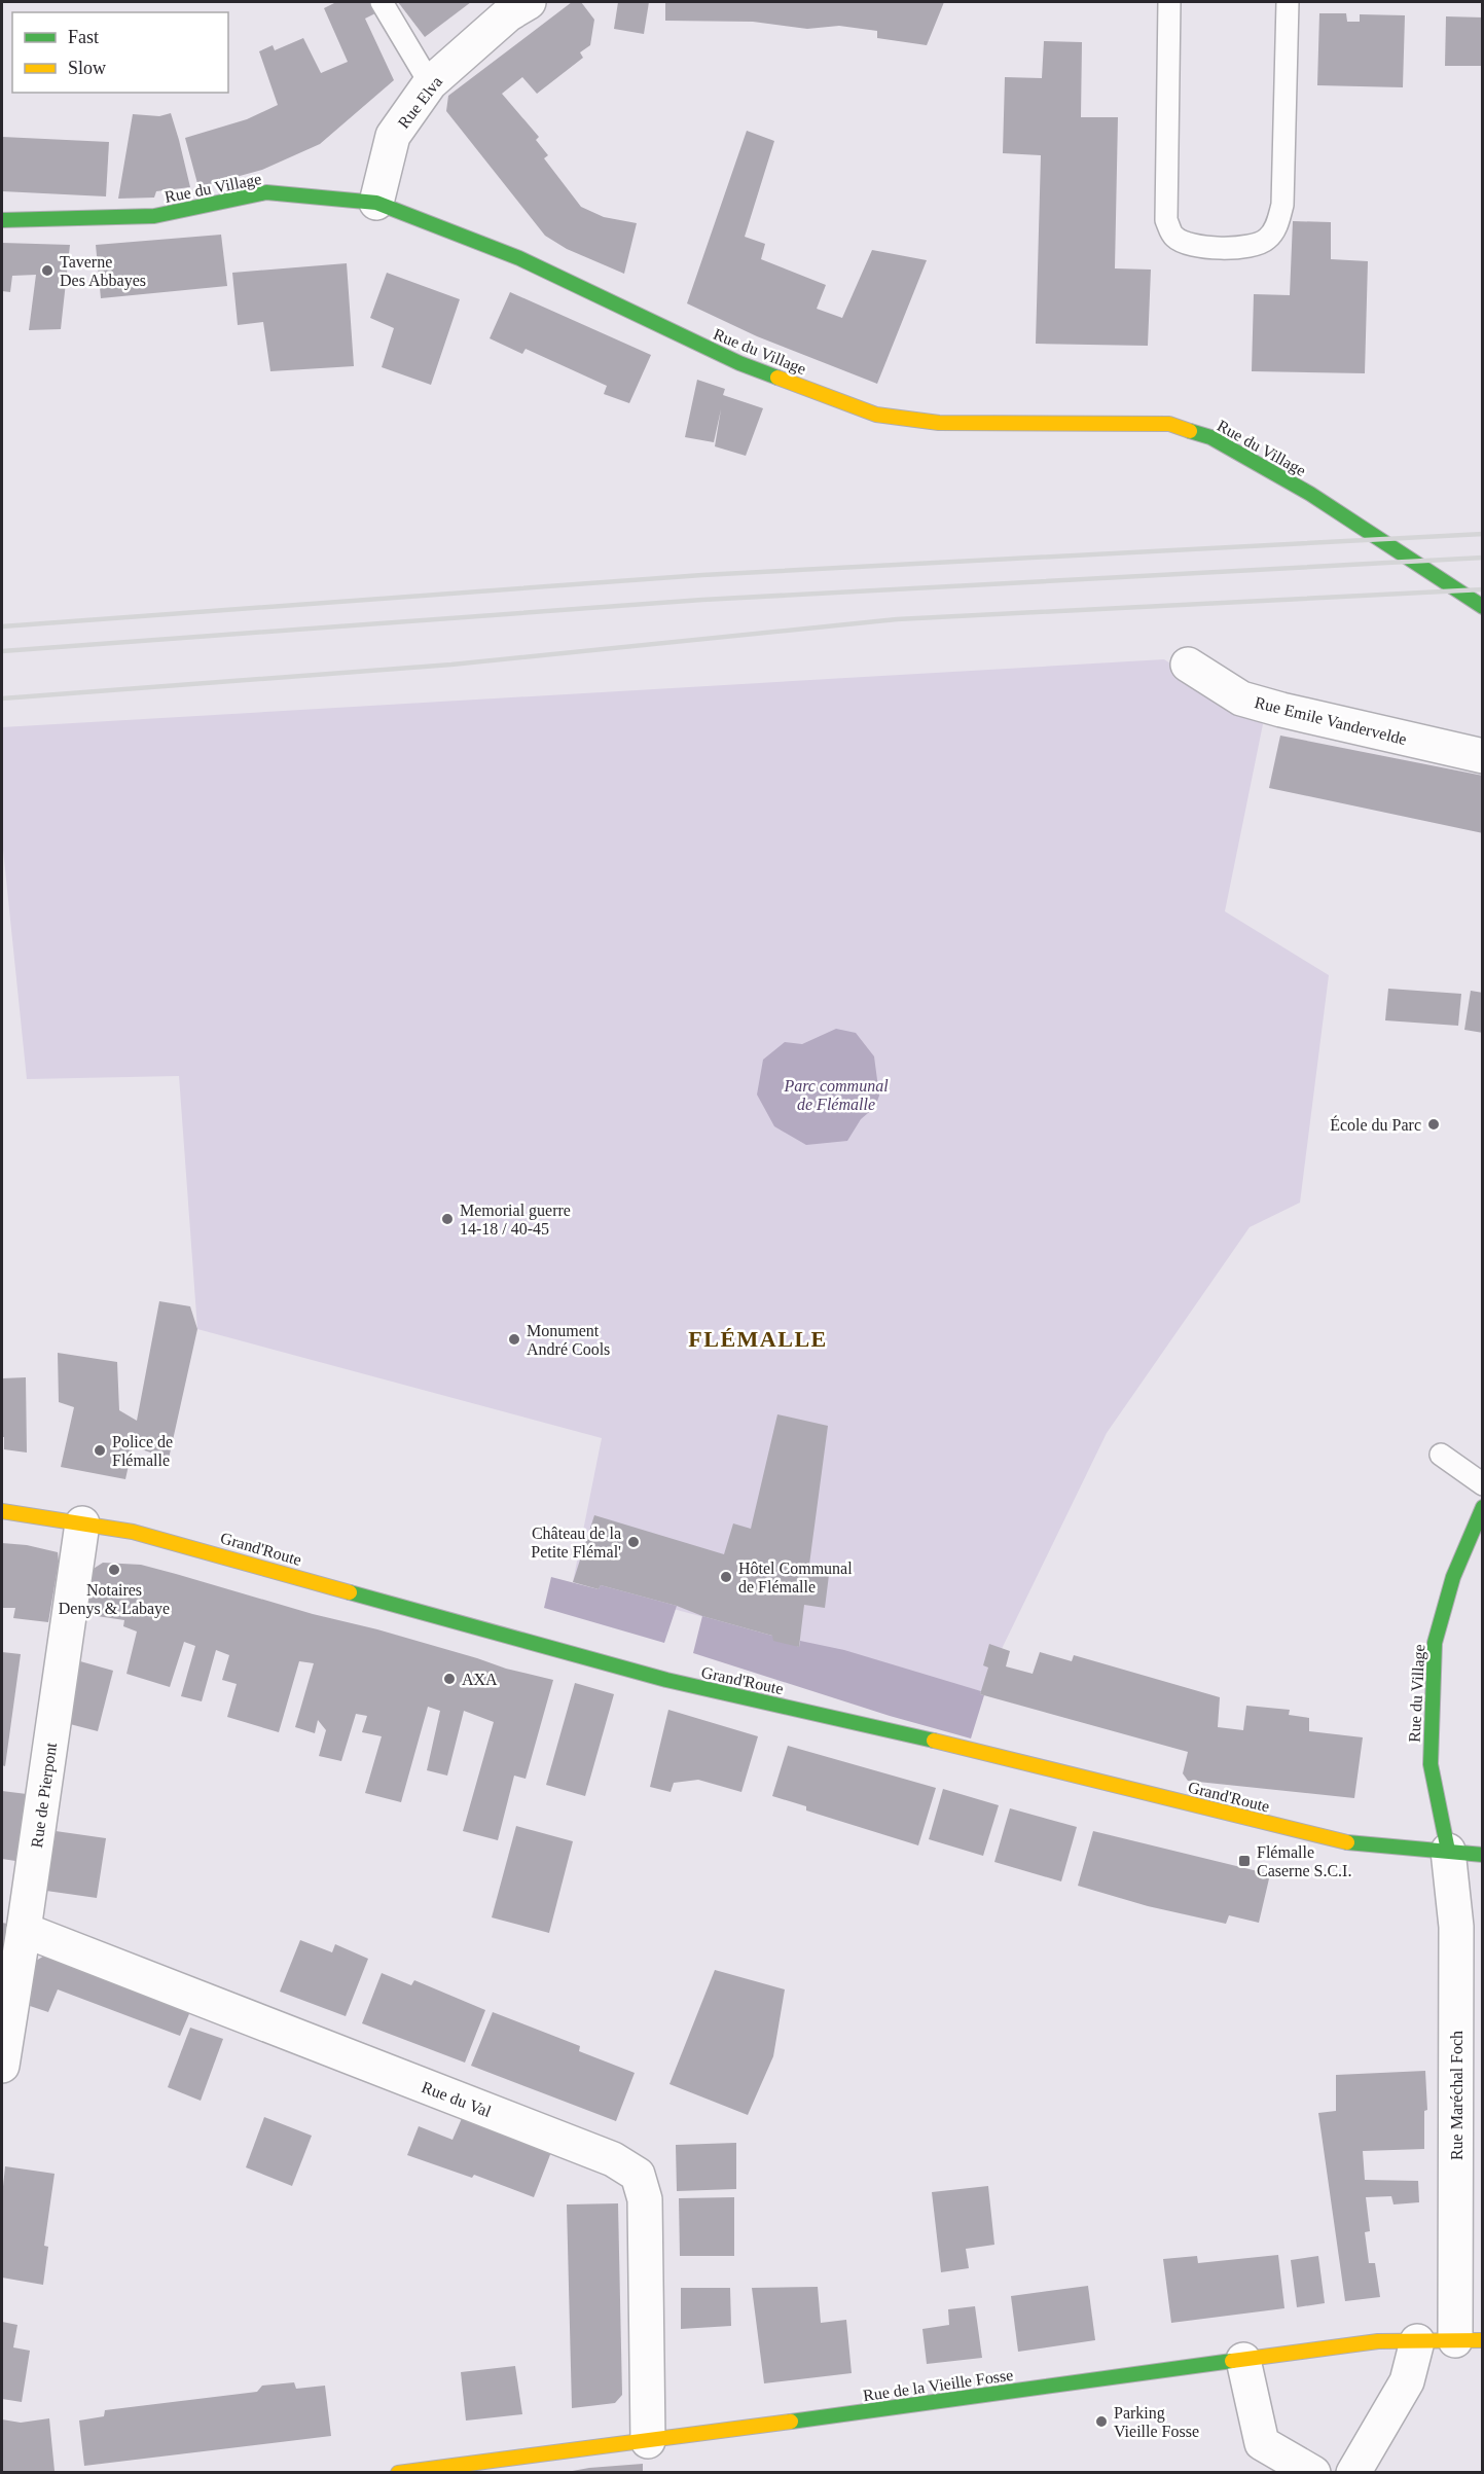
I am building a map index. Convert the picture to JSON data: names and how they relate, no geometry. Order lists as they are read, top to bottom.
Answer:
{
  "streets": {
    "street": [
      "Rue Elva",
      "Rue du Village",
      "Rue Emile Vandervelde",
      "Grand'Route",
      "Rue de Pierpont",
      "Rue Maréchal Foch",
      "Rue du Val",
      "Rue de la Vieille Fosse"
    ]
  },
  "crossings": [
    ["Rue Elva", "Rue du Village"],
    ["Rue du Village", "Grand'Route"],
    ["Rue du Village", "Rue Maréchal Foch"],
    ["Grand'Route", "Rue de Pierpont"],
    ["Grand'Route", "Rue Maréchal Foch"],
    ["Rue de Pierpont", "Rue du Val"],
    ["Rue Maréchal Foch", "Rue de la Vieille Fosse"],
    ["Rue du Val", "Rue de la Vieille Fosse"]
  ],
  "districts": ["FLÉMALLE"],
  "parks": ["Parc communal de Flémalle"],
  "places": {
    "other": [
      "Taverne Des Abbayes",
      "École du Parc",
      "Memorial guerre 14-18 / 40-45",
      "Monument André Cools",
      "Police de Flémalle",
      "Château de la Petite Flémal'",
      "Notaires Denys & Labaye",
      "Hôtel Communal de Flémalle",
      "AXA",
      "Parking Vieille Fosse"
    ],
    "transit": ["Flémalle Caserne S.C.I."]
  },
  "legend": ["Fast", "Slow"]
}
